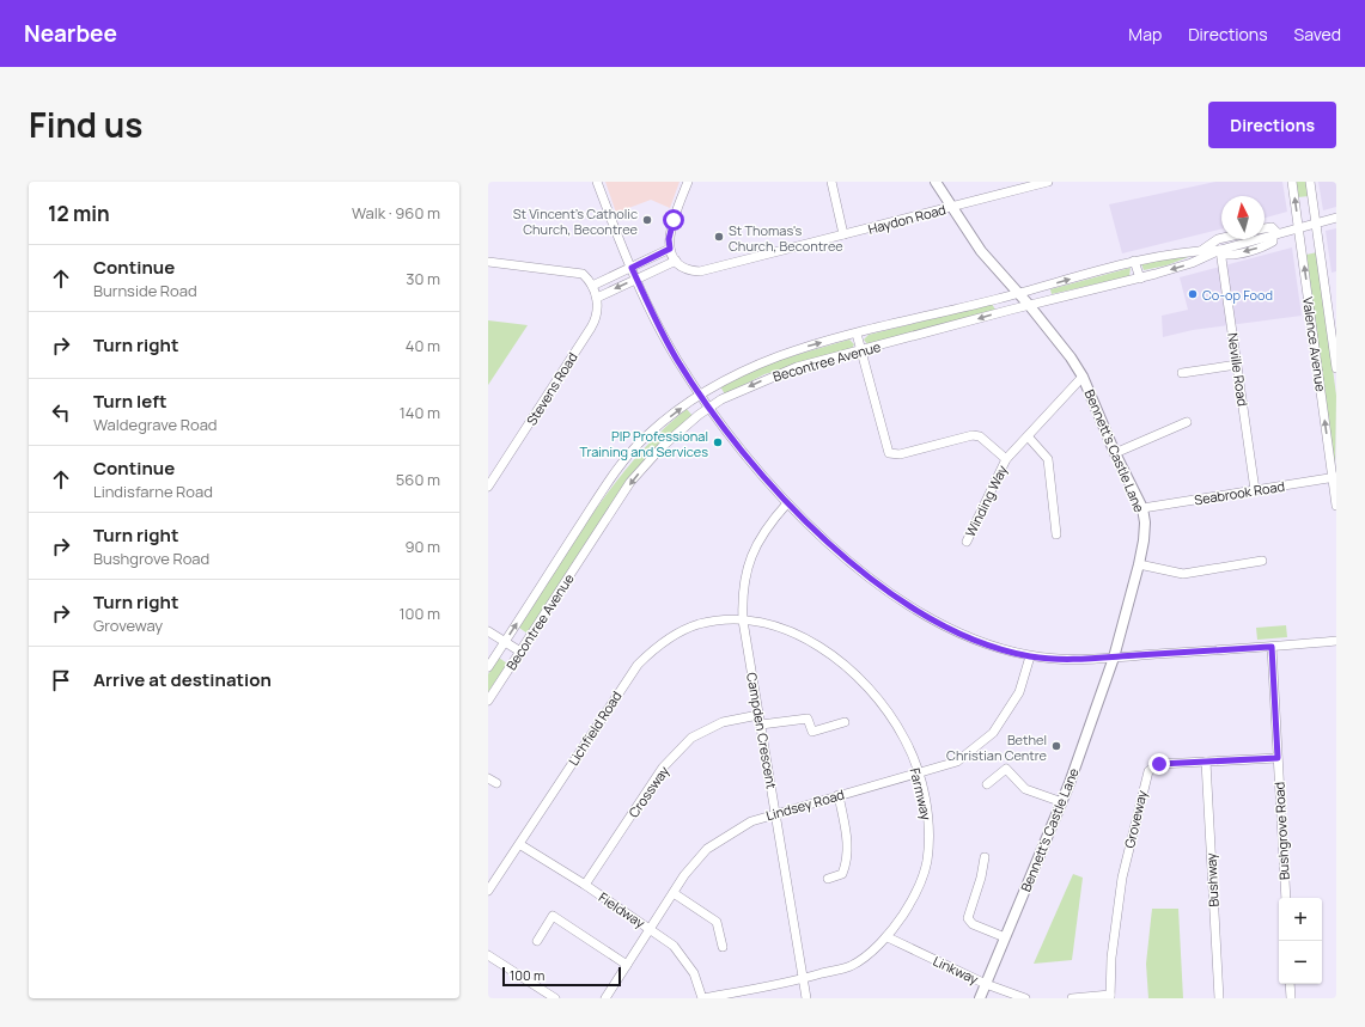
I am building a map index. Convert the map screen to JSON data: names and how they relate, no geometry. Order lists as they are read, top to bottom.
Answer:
{
  "streets": {
    "main road": ["Bennett's Castle Lane"],
    "street": [
      "Haydon Road",
      "Valence Avenue",
      "Becontree Avenue",
      "Neville Road",
      "Stevens Road",
      "Seabrook Road",
      "Winding Way",
      "Lichfield Road",
      "Campden Crescent",
      "Crossway",
      "Farmway",
      "Lindsey Road",
      "Groveway",
      "Bushgrove Road",
      "Bushway",
      "Fieldway",
      "Linkway"
    ]
  },
  "crossings": [
    ["Haydon Road", "Bennett's Castle Lane"],
    ["Valence Avenue", "Becontree Avenue"],
    ["Valence Avenue", "Seabrook Road"],
    ["Becontree Avenue", "Neville Road"],
    ["Becontree Avenue", "Bennett's Castle Lane"],
    ["Becontree Avenue", "Winding Way"],
    ["Neville Road", "Seabrook Road"],
    ["Bennett's Castle Lane", "Seabrook Road"],
    ["Bennett's Castle Lane", "Winding Way"],
    ["Bennett's Castle Lane", "Linkway"],
    ["Lichfield Road", "Campden Crescent"],
    ["Lichfield Road", "Farmway"],
    ["Lichfield Road", "Fieldway"],
    ["Campden Crescent", "Crossway"],
    ["Campden Crescent", "Farmway"],
    ["Campden Crescent", "Lindsey Road"],
    ["Crossway", "Fieldway"],
    ["Farmway", "Lindsey Road"],
    ["Farmway", "Fieldway"],
    ["Farmway", "Linkway"],
    ["Lindsey Road", "Fieldway"],
    ["Groveway", "Bushgrove Road"],
    ["Groveway", "Bushway"]
  ],
  "places": [
    "St Vincent's Catholic Church, Becontree",
    "St Thomas's Church, Becontree",
    "Co-op Food",
    "PIP Professional Training and Services",
    "Bethel Christian Centre"
  ],
  "scale_bar": "100 m",
  "north": "top",
  "page": {
    "header": "Nearbee",
    "nav": ["Map", "Directions", "Saved"],
    "title": "Find us",
    "buttons": "Directions",
    "heading": ["12 min", "Walk · 960 m"],
    "list": [
      ["Continue", "Burnside Road", "30 m"],
      ["Turn right", "40 m"],
      ["Turn left", "Waldegrave Road", "140 m"],
      ["Continue", "Lindisfarne Road", "560 m"],
      ["Turn right", "Bushgrove Road", "90 m"],
      ["Turn right", "Groveway", "100 m"],
      "Arrive at destination"
    ],
    "map_buttons": ["+", "−"],
    "scale": "100 m"
  }
}
